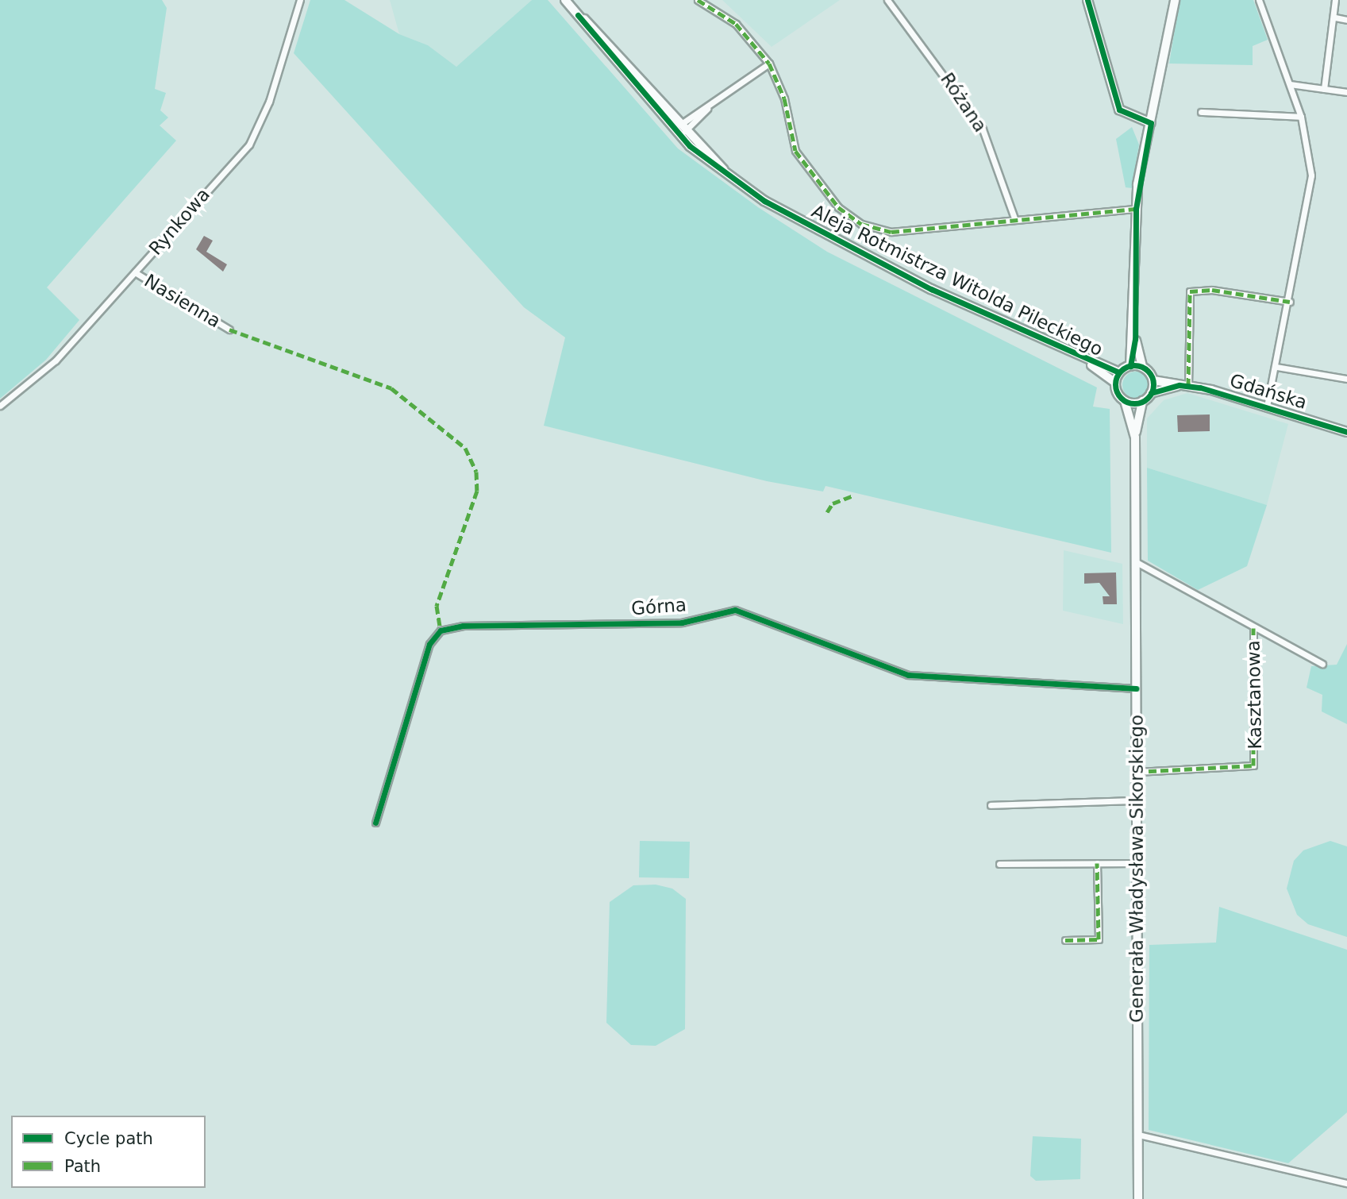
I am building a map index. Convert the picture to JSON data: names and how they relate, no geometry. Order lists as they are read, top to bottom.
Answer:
{
  "streets": {
    "main road": ["Aleja Rotmistrza Witolda Pileckiego", "Gdańska", "Generała Władysława Sikorskiego"],
    "street": [
      "Różana",
      "Rynkowa",
      "Nasienna",
      "Górna",
      "Kasztanowa"
    ]
  },
  "crossings": [
    ["Rynkowa", "Nasienna"],
    ["Aleja Rotmistrza Witolda Pileckiego", "Gdańska"],
    ["Aleja Rotmistrza Witolda Pileckiego", "Generała Władysława Sikorskiego"],
    ["Gdańska", "Generała Władysława Sikorskiego"],
    ["Górna", "Generała Władysława Sikorskiego"],
    ["Kasztanowa", "Generała Władysława Sikorskiego"]
  ],
  "legend": ["Cycle path", "Path"]
}
